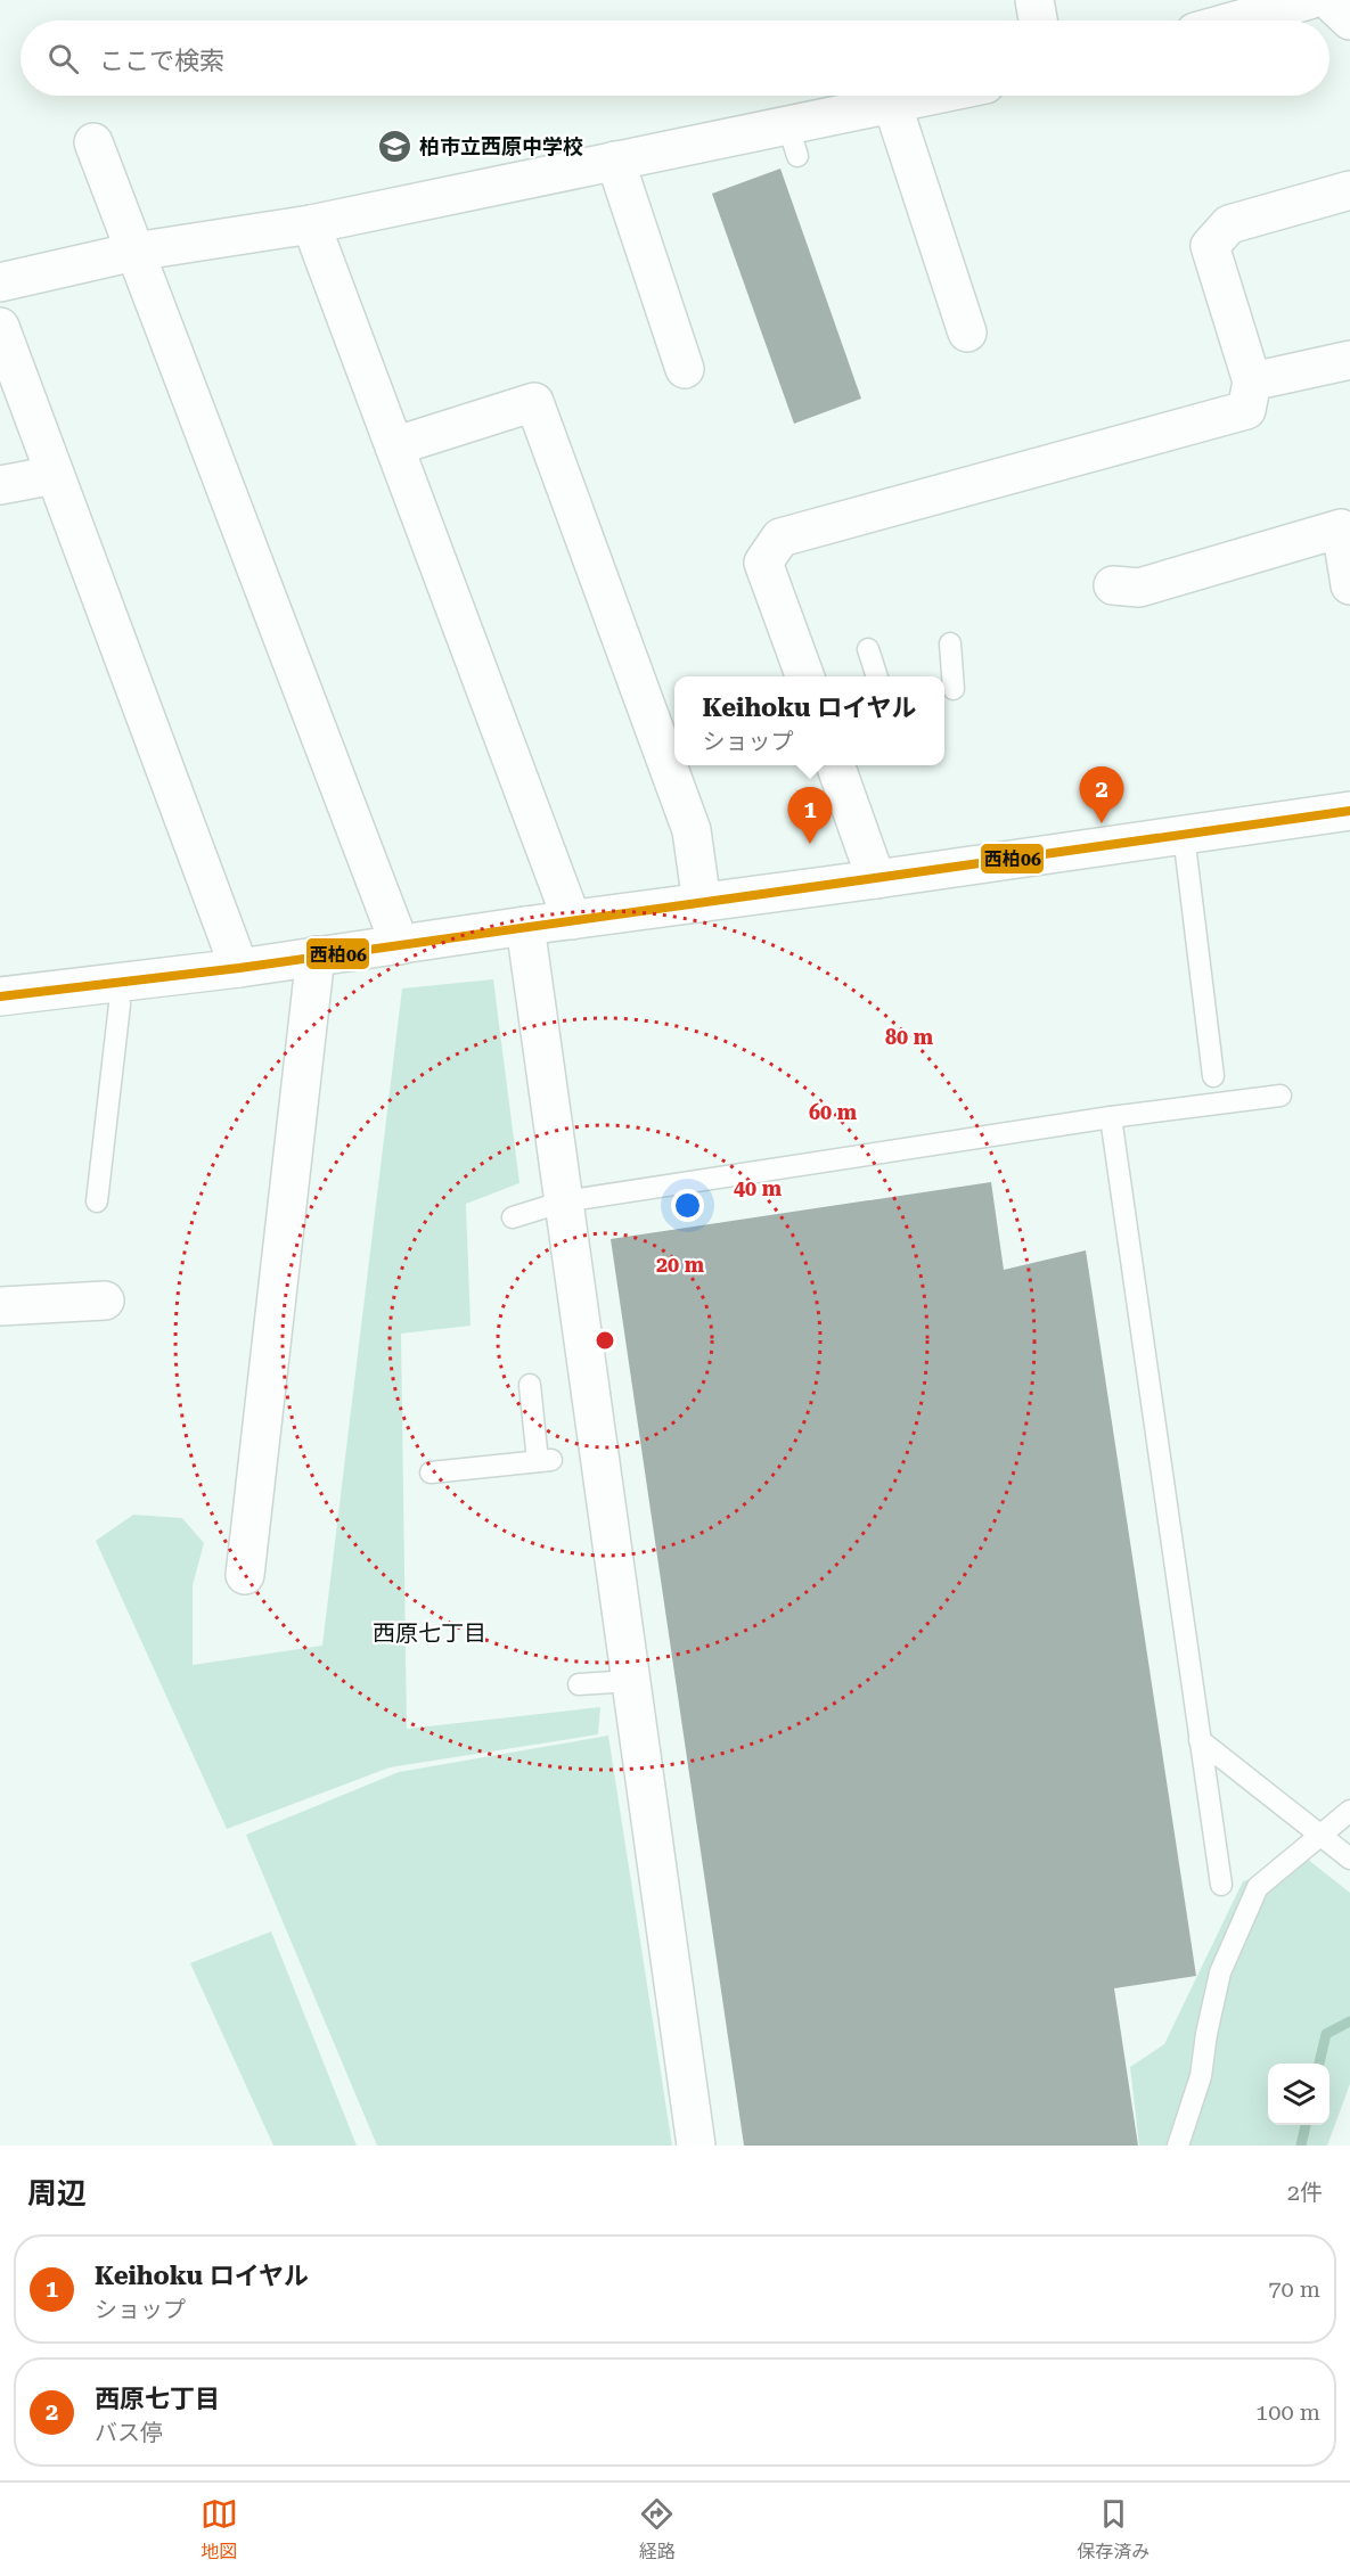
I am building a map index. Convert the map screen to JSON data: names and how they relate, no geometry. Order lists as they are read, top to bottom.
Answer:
{
  "districts": ["西原七丁目"],
  "places": {
    "school or university": ["柏市立西原中学校"]
  },
  "lines": ["transit line 西柏06"],
  "page": {
    "search": "ここで検索",
    "popup": ["Keihoku ロイヤル", "ショップ"],
    "pins": ["2", "1"],
    "heading": ["周辺", "2件"],
    "list": [
      {
        "mark": "1",
        "name": "Keihoku ロイヤル",
        "note": "ショップ",
        "value": "70 m"
      },
      {
        "mark": "2",
        "name": "西原七丁目",
        "note": "バス停",
        "value": "100 m"
      }
    ],
    "nav": ["地図", "経路", "保存済み"]
  },
  "rings": [
    "80 m",
    "60 m",
    "40 m",
    "20 m"
  ]
}
